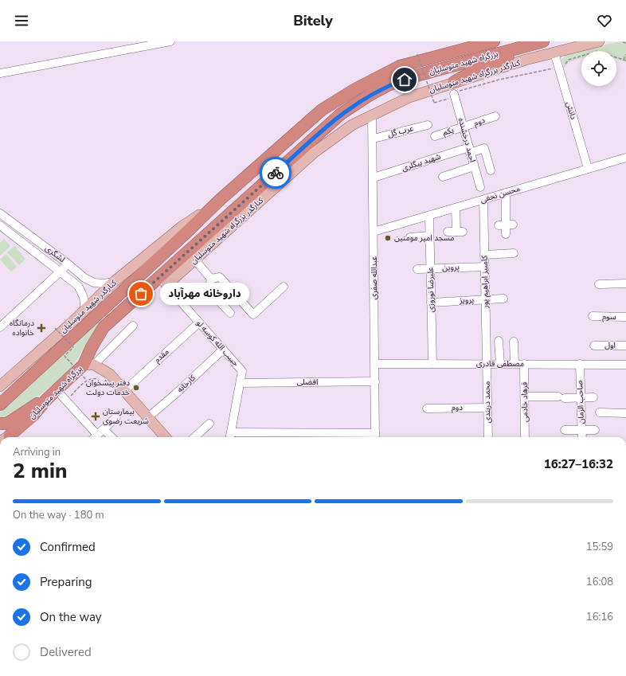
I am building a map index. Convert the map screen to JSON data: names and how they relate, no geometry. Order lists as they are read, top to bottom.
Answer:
{
  "streets": {
    "highway": ["بزرگراه شهید متوسلیان"],
    "main road": ["کنارگذر بزرگراه شهید متوسلیان", "کنارگذر شهید متوسلیان"],
    "street": [
      "دانش",
      "دوم",
      "عرب گل",
      "یکم",
      "احمد درخشنده",
      "شهید بیگلری",
      "محسن نجفی",
      "لشگری",
      "پروین",
      "عبدالله صفری",
      "کامبیز ابراهیم پور",
      "علیرضا نوروزی",
      "پرویز",
      "سوم",
      "حبیب الله کوسه لو",
      "اول",
      "مقدم",
      "مصطفی قادری",
      "افضلی",
      "کارخانه",
      "محمد دربندی",
      "فرهاد خادمی",
      "صاحب الزمان"
    ]
  },
  "crossings": [
    ["بزرگراه شهید متوسلیان", "کنارگذر بزرگراه شهید متوسلیان"],
    ["بزرگراه شهید متوسلیان", "کنارگذر شهید متوسلیان"],
    ["بزرگراه شهید متوسلیان", "حبیب الله کوسه لو"],
    ["کنارگذر بزرگراه شهید متوسلیان", "دانش"],
    ["کنارگذر بزرگراه شهید متوسلیان", "احمد درخشنده"],
    ["کنارگذر بزرگراه شهید متوسلیان", "عبدالله صفری"],
    ["کنارگذر بزرگراه شهید متوسلیان", "حبیب الله کوسه لو"],
    ["دانش", "محسن نجفی"],
    ["دوم", "یکم"],
    ["دوم", "احمد درخشنده"],
    ["دوم", "محمد دربندی"],
    ["عرب گل", "عبدالله صفری"],
    ["یکم", "احمد درخشنده"],
    ["احمد درخشنده", "شهید بیگلری"],
    ["شهید بیگلری", "عبدالله صفری"],
    ["محسن نجفی", "عبدالله صفری"],
    ["محسن نجفی", "کامبیز ابراهیم پور"],
    ["محسن نجفی", "علیرضا نوروزی"],
    ["لشگری", "کنارگذر شهید متوسلیان"],
    ["پروین", "کامبیز ابراهیم پور"],
    ["پروین", "علیرضا نوروزی"],
    ["عبدالله صفری", "مصطفی قادری"],
    ["عبدالله صفری", "افضلی"],
    ["کامبیز ابراهیم پور", "پرویز"],
    ["کامبیز ابراهیم پور", "مصطفی قادری"],
    ["کامبیز ابراهیم پور", "محمد دربندی"],
    ["علیرضا نوروزی", "پرویز"],
    ["علیرضا نوروزی", "مصطفی قادری"],
    ["حبیب الله کوسه لو", "مقدم"],
    ["حبیب الله کوسه لو", "افضلی"],
    ["حبیب الله کوسه لو", "کارخانه"],
    ["مصطفی قادری", "محمد دربندی"],
    ["مصطفی قادری", "فرهاد خادمی"],
    ["مصطفی قادری", "صاحب الزمان"]
  ],
  "places": {
    "other": ["مسجد امیر مومنین", "داروخانه مهرآباد", "دفتر پیشخوان خدمات دولت"],
    "health": ["درمانگاه خانواده", "بیمارستان شریعت رضوی"]
  },
  "page": {
    "header": "Bitely",
    "bubble": "داروخانه مهرآباد",
    "heading": ["2 min", "Arriving in", "16:27–16:32"],
    "bar": "On the way · 180 m",
    "list": [
      ["Confirmed", "15:59"],
      ["Preparing", "16:08"],
      ["On the way", "16:16"],
      "Delivered"
    ]
  }
}
